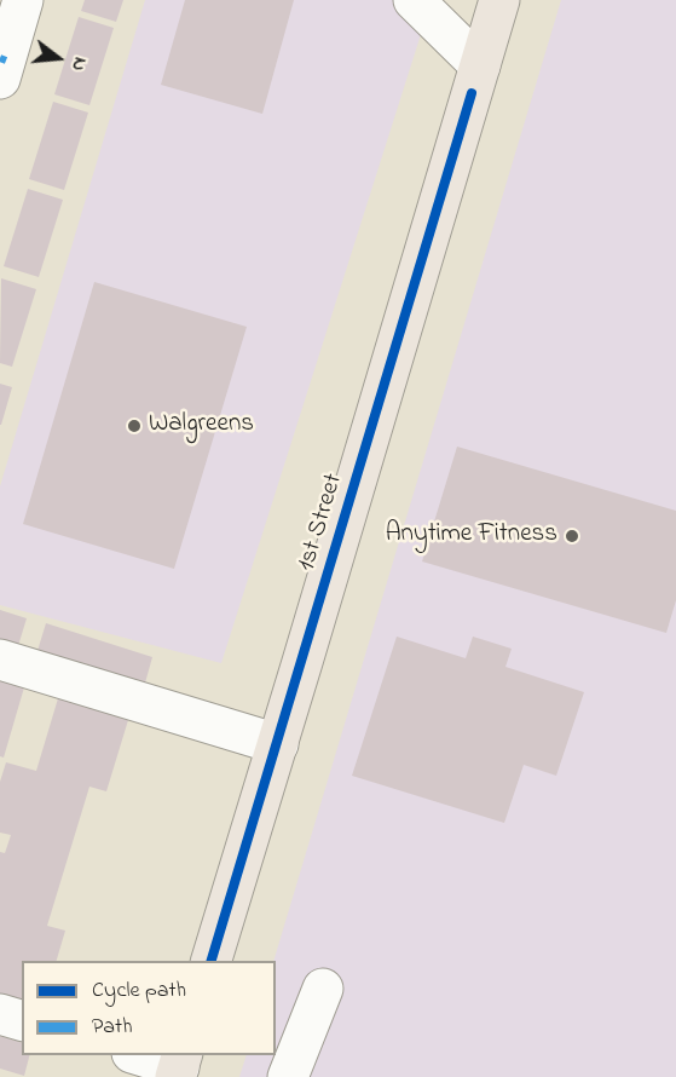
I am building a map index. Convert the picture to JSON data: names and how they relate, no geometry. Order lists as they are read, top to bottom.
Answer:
{
  "streets": {
    "main road": ["1st Street"]
  },
  "places": ["Walgreens", "Anytime Fitness"],
  "legend": ["Cycle path", "Path"],
  "north": "right"
}
